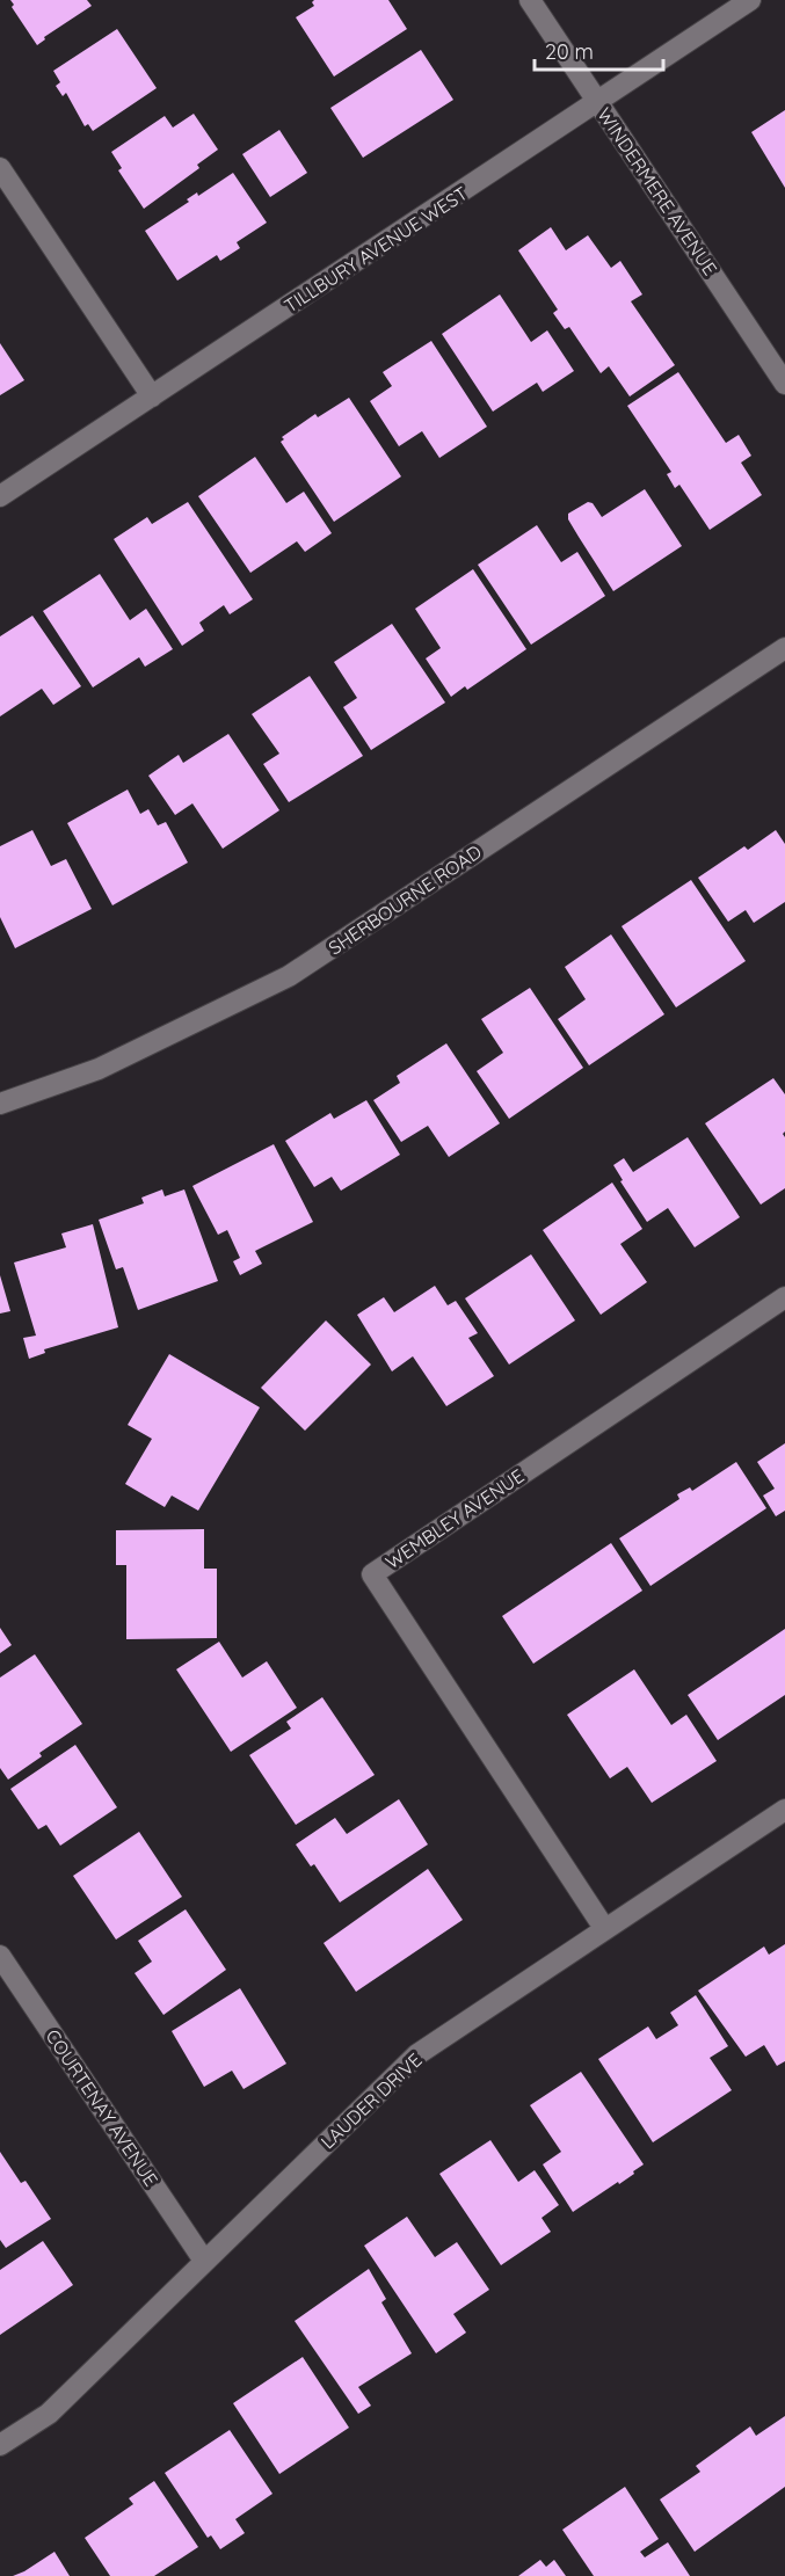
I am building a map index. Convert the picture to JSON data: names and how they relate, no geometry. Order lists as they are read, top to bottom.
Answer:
{
  "streets": {
    "street": [
      "WINDERMERE AVENUE",
      "TILLBURY AVENUE WEST",
      "SHERBOURNE ROAD",
      "WEMBLEY AVENUE",
      "LAUDER DRIVE",
      "COURTENAY AVENUE"
    ]
  },
  "crossings": [
    ["WINDERMERE AVENUE", "TILLBURY AVENUE WEST"],
    ["WEMBLEY AVENUE", "LAUDER DRIVE"],
    ["LAUDER DRIVE", "COURTENAY AVENUE"]
  ],
  "scale_bar": "20 m"
}
